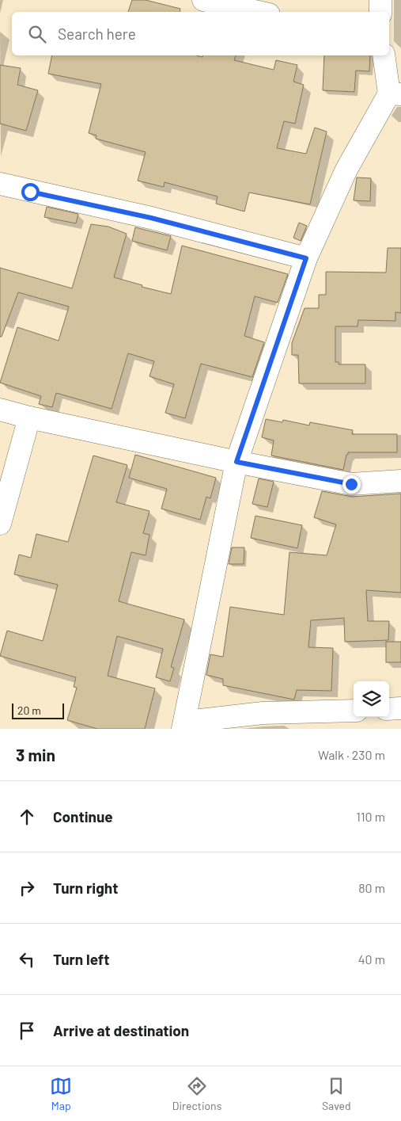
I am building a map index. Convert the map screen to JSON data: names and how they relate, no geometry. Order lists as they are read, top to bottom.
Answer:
{
  "scale_bar": "20 m",
  "page": {
    "search": "Search here",
    "scale": "20 m",
    "heading": ["3 min", "Walk · 230 m"],
    "list": [
      ["Continue", "110 m"],
      ["Turn right", "80 m"],
      ["Turn left", "40 m"],
      "Arrive at destination"
    ],
    "nav": ["Map", "Directions", "Saved"]
  }
}
